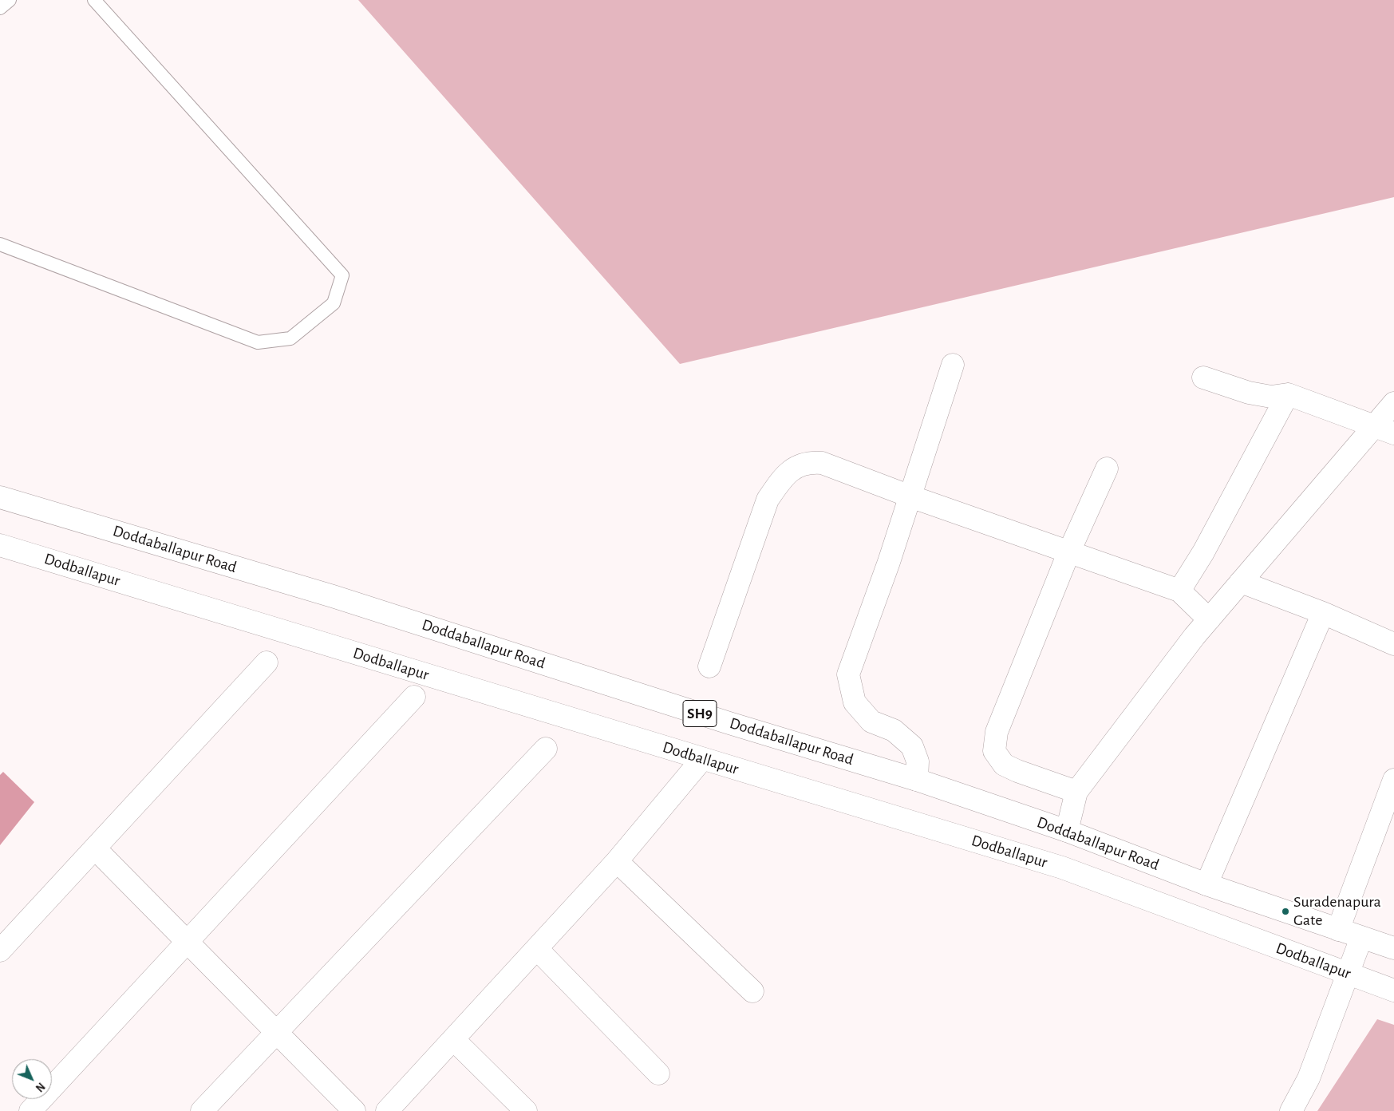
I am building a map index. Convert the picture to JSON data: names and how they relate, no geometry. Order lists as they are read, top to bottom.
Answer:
{
  "streets": {
    "street": ["Doddaballapur Road", "Dodballapur", "SH9"]
  },
  "places": ["Suradenapura Gate"],
  "north": "bottom right"
}
